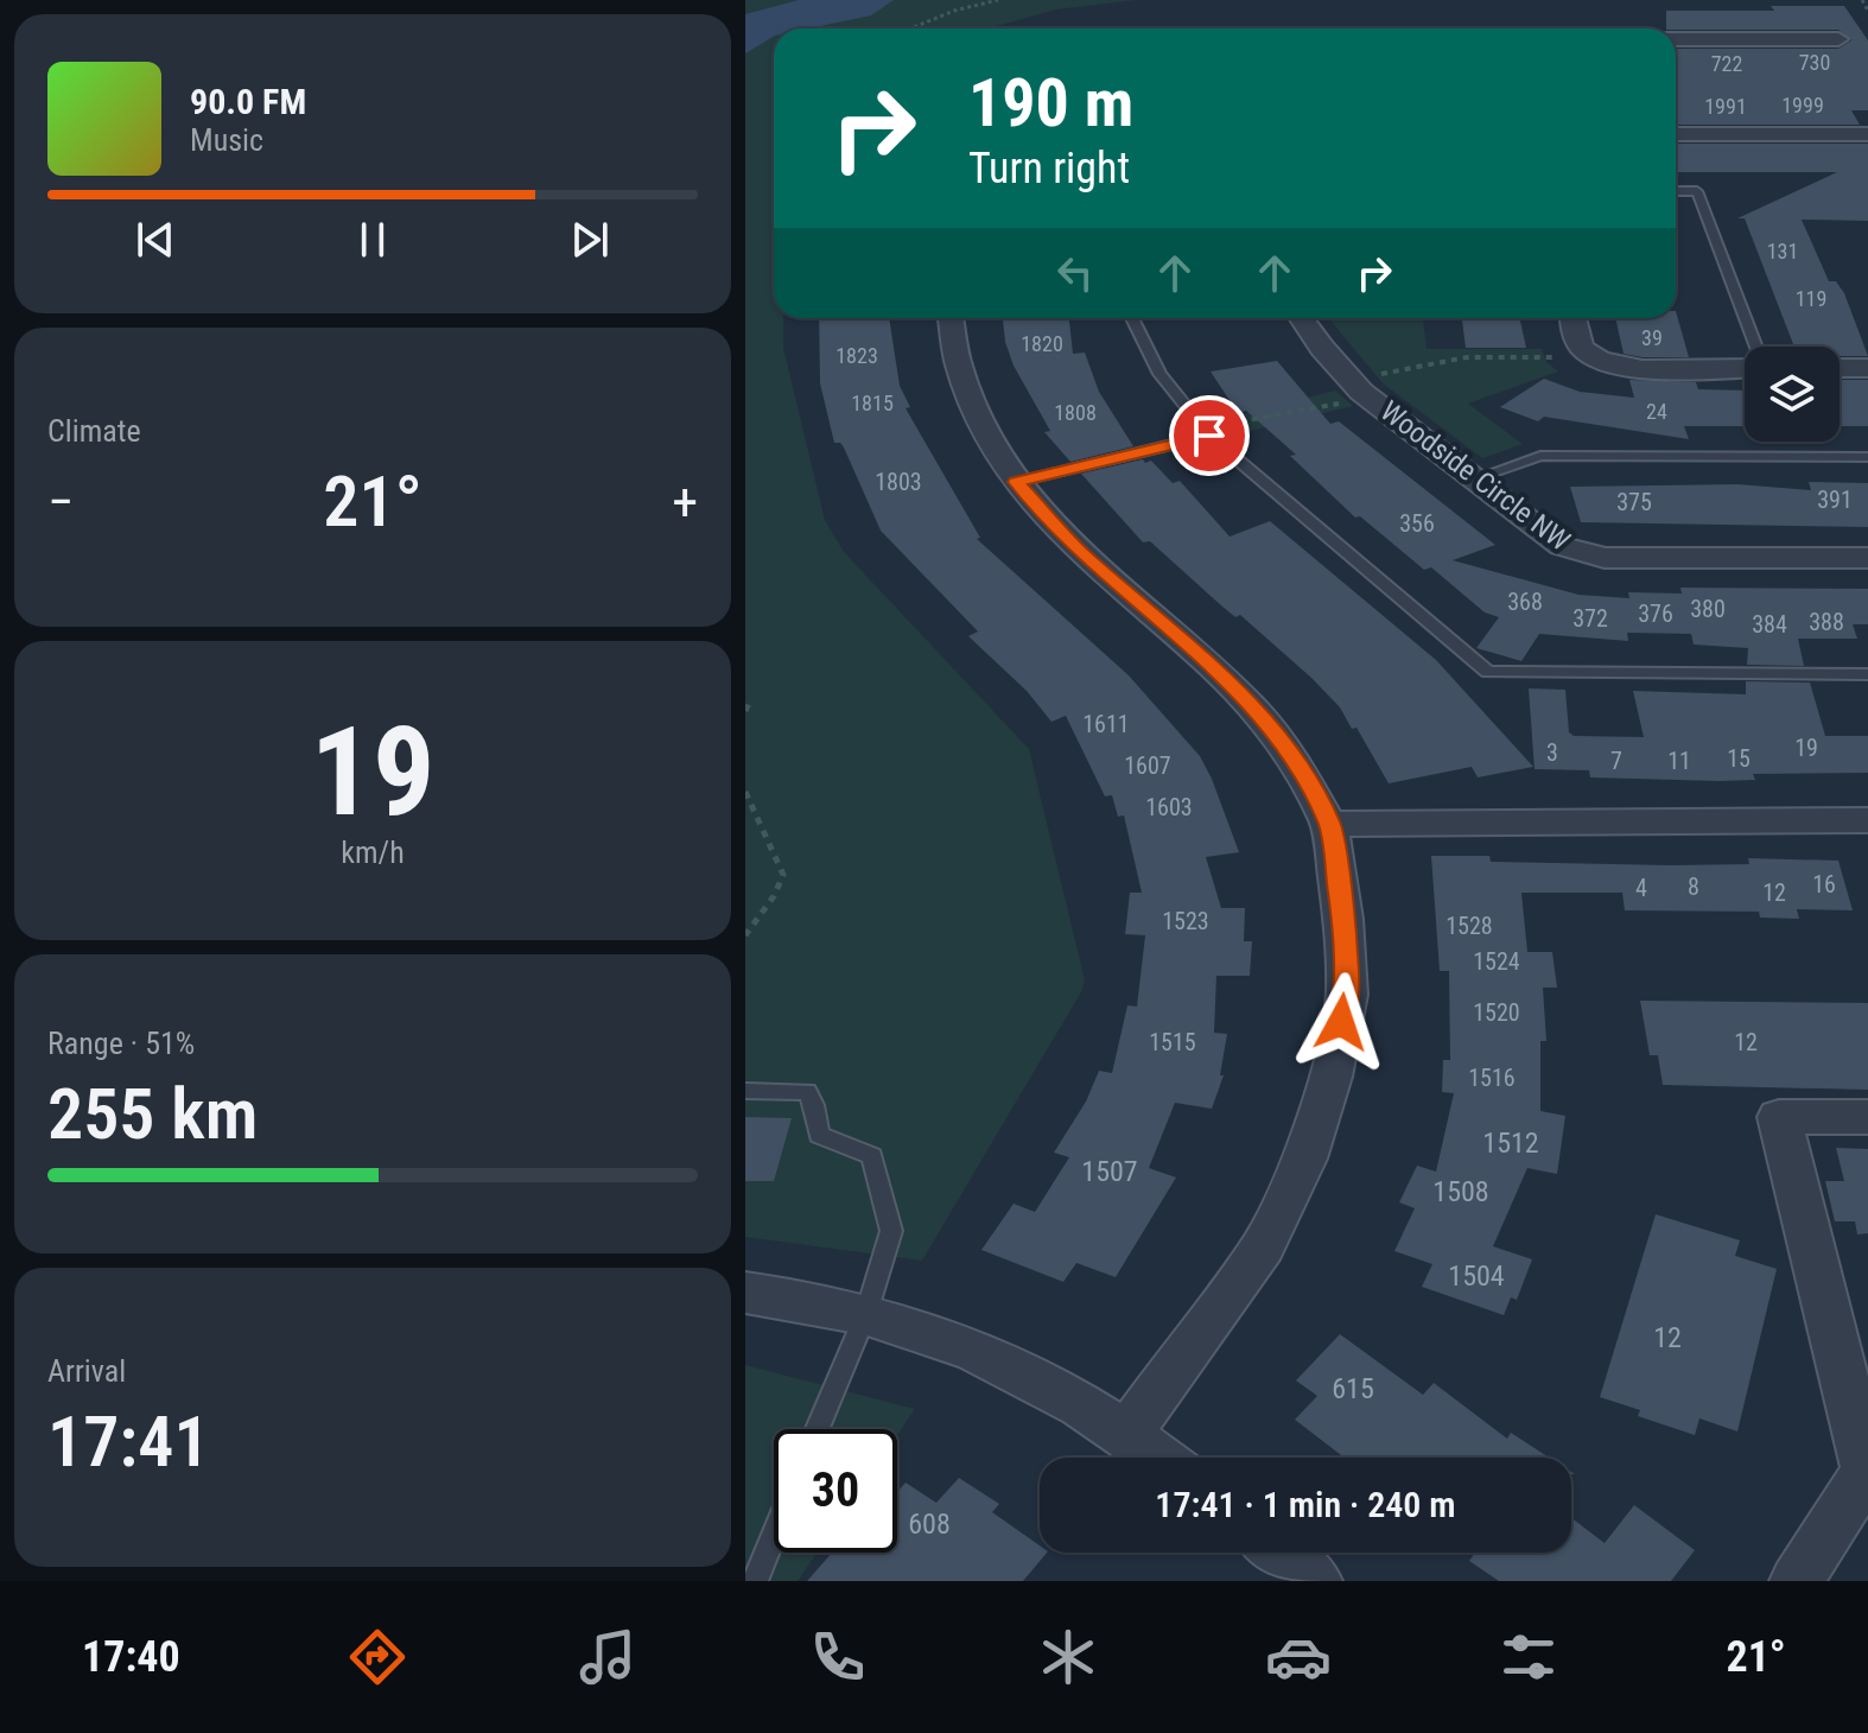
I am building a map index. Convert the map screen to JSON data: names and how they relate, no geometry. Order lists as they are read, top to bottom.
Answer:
{
  "streets": {
    "street": ["Woodside Circle NW"]
  },
  "house_numbers": [
    "730",
    "722",
    "1999",
    "1991",
    "131",
    "119",
    "39",
    "1820",
    "1823",
    "1815",
    "24",
    "1808",
    "1803",
    "391",
    "375",
    "356",
    "368",
    "380",
    "376",
    "372",
    "388",
    "384",
    "1611",
    "19",
    "3",
    "15",
    "7",
    "11",
    "1607",
    "1603",
    "16",
    "8",
    "4",
    "12",
    "1523",
    "1528",
    "1524",
    "1520",
    "1515",
    "12",
    "1516",
    "1512",
    "1507",
    "1508",
    "1504",
    "12",
    "615",
    "608"
  ],
  "page": {
    "turn": ["190 m", "Turn right"],
    "song": ["90.0 FM", "Music"],
    "tile": [
      "Climate",
      ["19", "km/h"],
      ["Range · 51%", "255 km"],
      ["Arrival", "17:41"]
    ],
    "heat": ["−", "21°", "+"],
    "limit": "30",
    "trip": "17:41 · 1 min · 240 m",
    "tabs": ["17:40", "21°"]
  }
}
